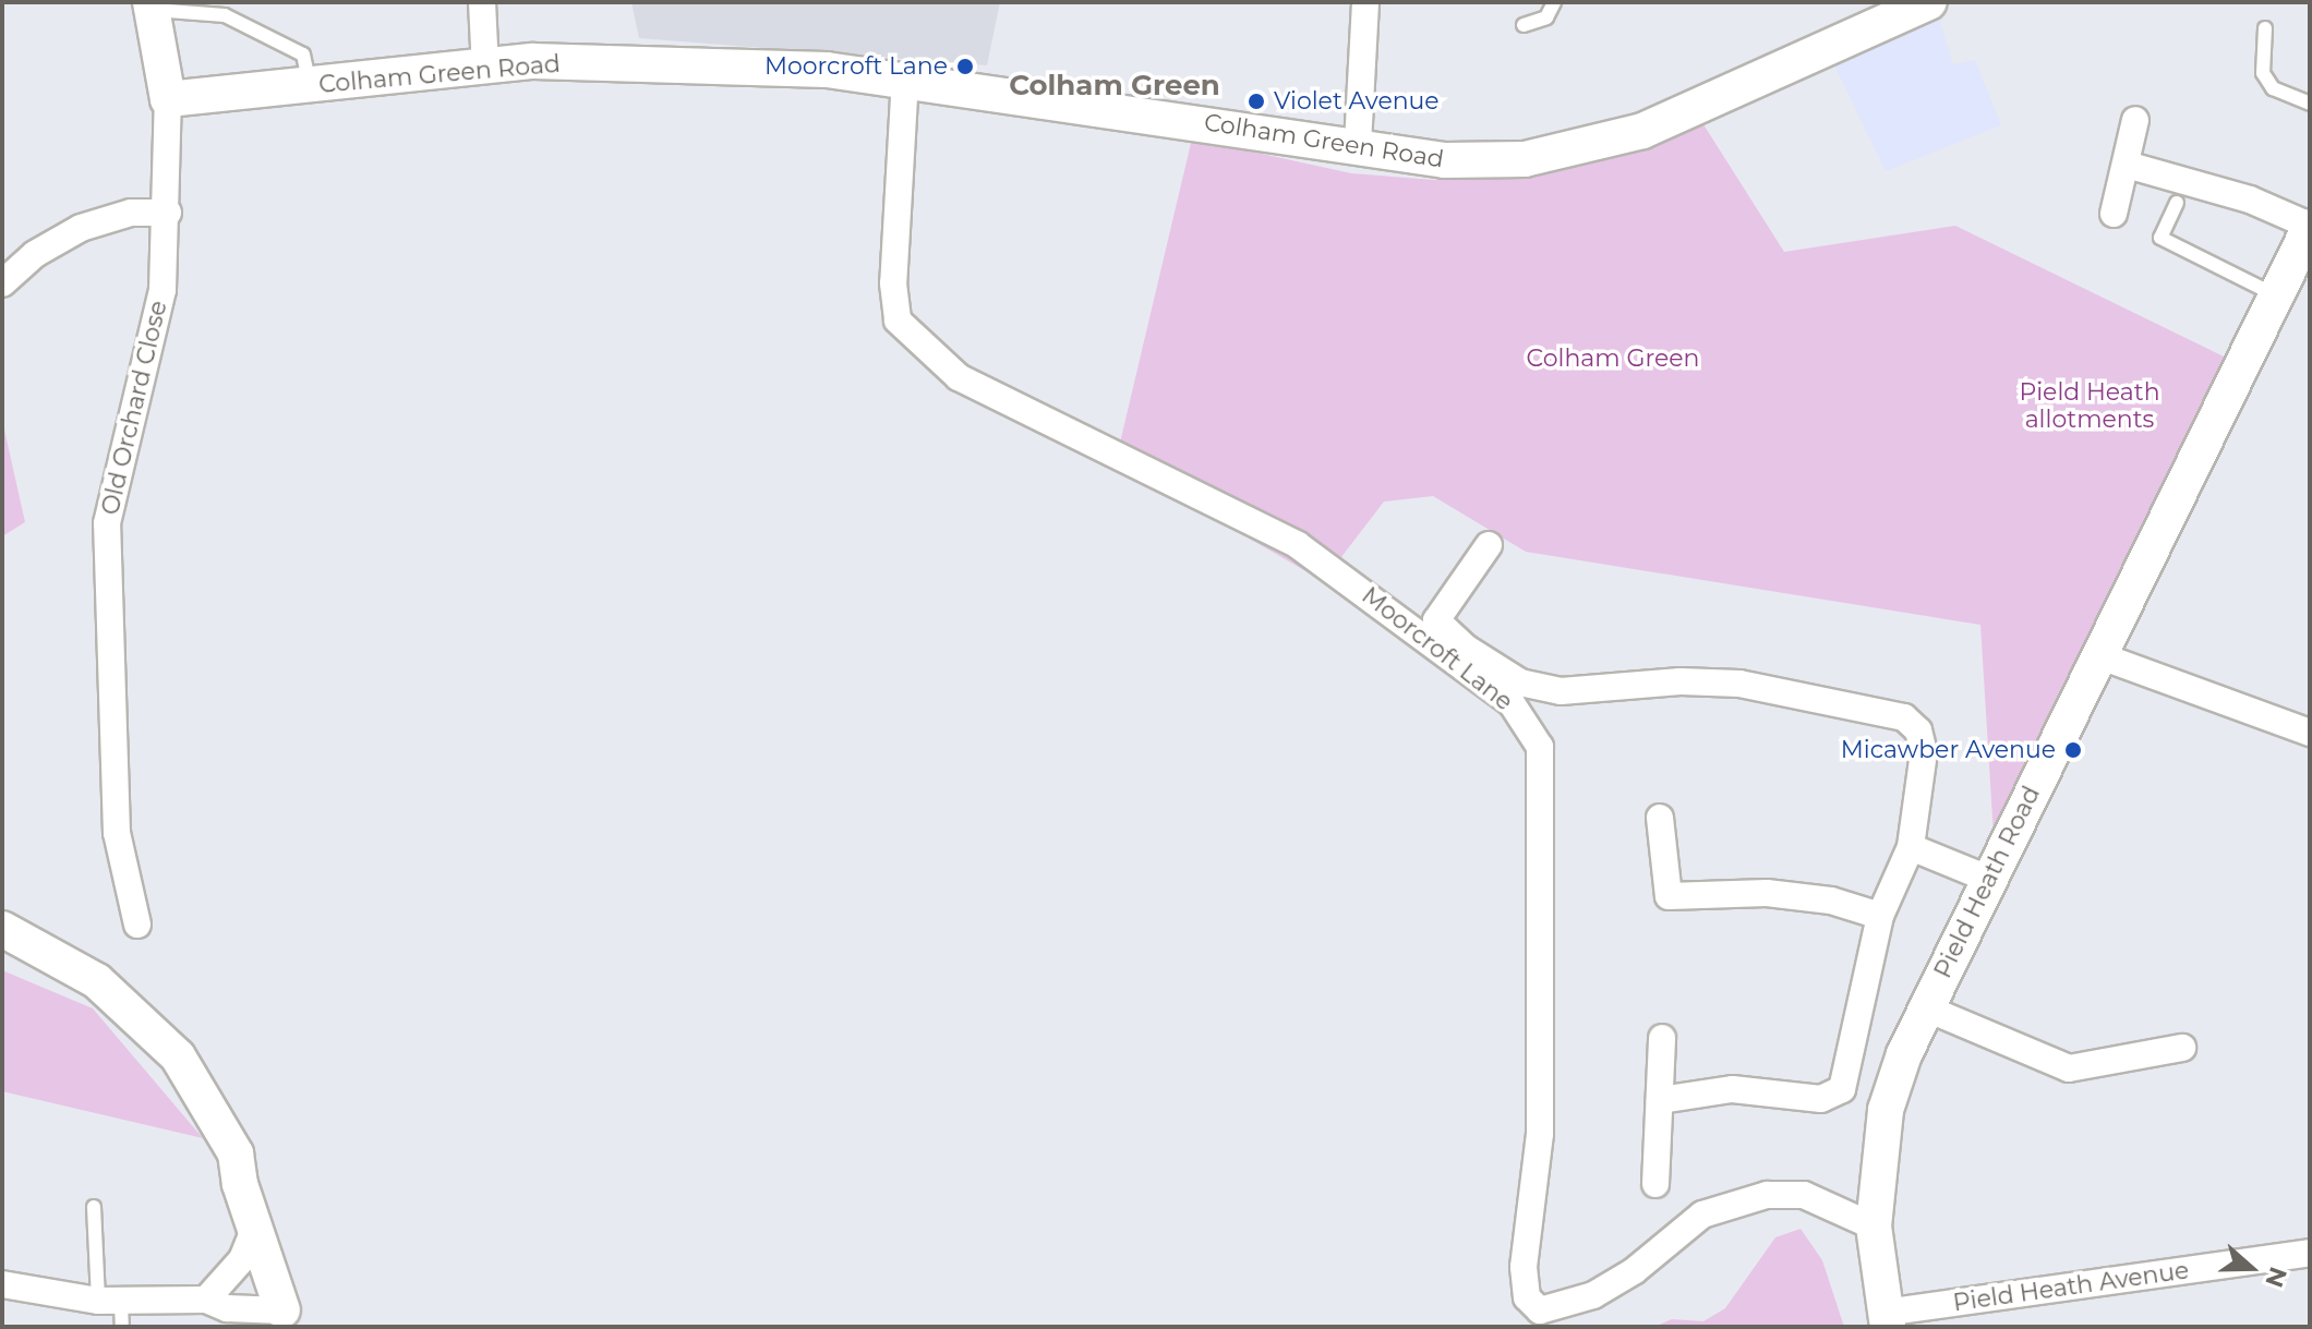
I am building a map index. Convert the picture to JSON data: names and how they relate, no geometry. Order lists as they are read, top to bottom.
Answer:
{
  "streets": {
    "street": [
      "Colham Green Road",
      "Old Orchard Close",
      "Moorcroft Lane",
      "Pield Heath Road",
      "Pield Heath Avenue"
    ]
  },
  "crossings": [
    ["Colham Green Road", "Old Orchard Close"],
    ["Colham Green Road", "Moorcroft Lane"],
    ["Moorcroft Lane", "Pield Heath Road"],
    ["Pield Heath Road", "Pield Heath Avenue"]
  ],
  "districts": ["Colham Green"],
  "parks": ["Colham Green", "Pield Heath allotments"],
  "places": ["Moorcroft Lane", "Violet Avenue", "Micawber Avenue"],
  "north": "right"
}
